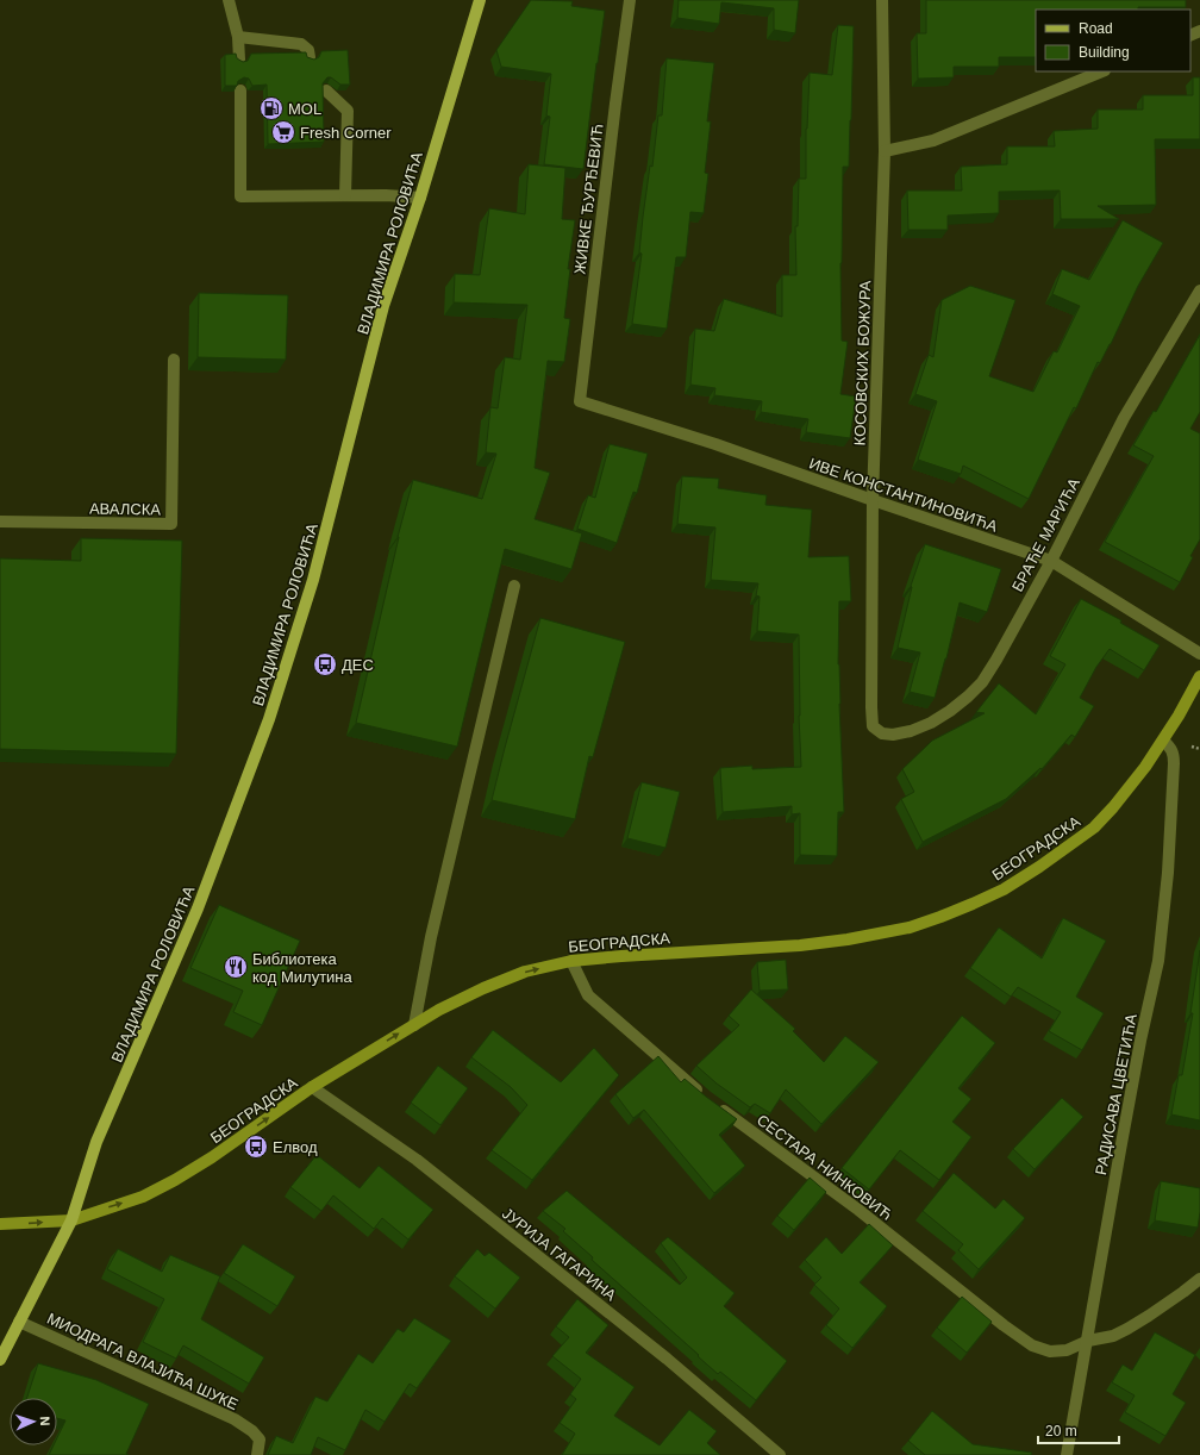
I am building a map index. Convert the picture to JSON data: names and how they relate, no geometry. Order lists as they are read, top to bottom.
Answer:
{
  "streets": {
    "main road": ["ВЛАДИМИРА РОЛОВИЋА"],
    "street": [
      "ЖИВКЕ ЂУРЂЕВИЋ",
      "КОСОВСКИХ БОЖУРА",
      "ИВЕ КОНСТАНТИНОВИЋА",
      "АВАЛСКА",
      "БРАЋЕ МАРИЋА",
      "БЕОГРАДСКА",
      "РАДИСАВА ЦВЕТИЋА",
      "СЕСТАРА НИНКОВИЋ",
      "ЈУРИЈА ГАГАРИНА",
      "МИОДРАГА ВЛАЈИЋА ШУКЕ"
    ]
  },
  "crossings": [
    ["ЖИВКЕ ЂУРЂЕВИЋ", "ИВЕ КОНСТАНТИНОВИЋА"],
    ["ВЛАДИМИРА РОЛОВИЋА", "БЕОГРАДСКА"],
    ["КОСОВСКИХ БОЖУРА", "ИВЕ КОНСТАНТИНОВИЋА"],
    ["КОСОВСКИХ БОЖУРА", "БРАЋЕ МАРИЋА"],
    ["ИВЕ КОНСТАНТИНОВИЋА", "БРАЋЕ МАРИЋА"],
    ["БЕОГРАДСКА", "РАДИСАВА ЦВЕТИЋА"],
    ["БЕОГРАДСКА", "СЕСТАРА НИНКОВИЋ"],
    ["БЕОГРАДСКА", "ЈУРИЈА ГАГАРИНА"],
    ["РАДИСАВА ЦВЕТИЋА", "СЕСТАРА НИНКОВИЋ"]
  ],
  "one_way": ["БЕОГРАДСКА"],
  "places": {
    "fuel station": ["MOL"],
    "supermarket": ["Fresh Corner"],
    "bus stop": ["ДЕС", "Елвод"],
    "restaurant": ["Библиотека код Милутина"]
  },
  "legend": ["Road", "Building"],
  "scale_bar": "20 m",
  "north": "right"
}
